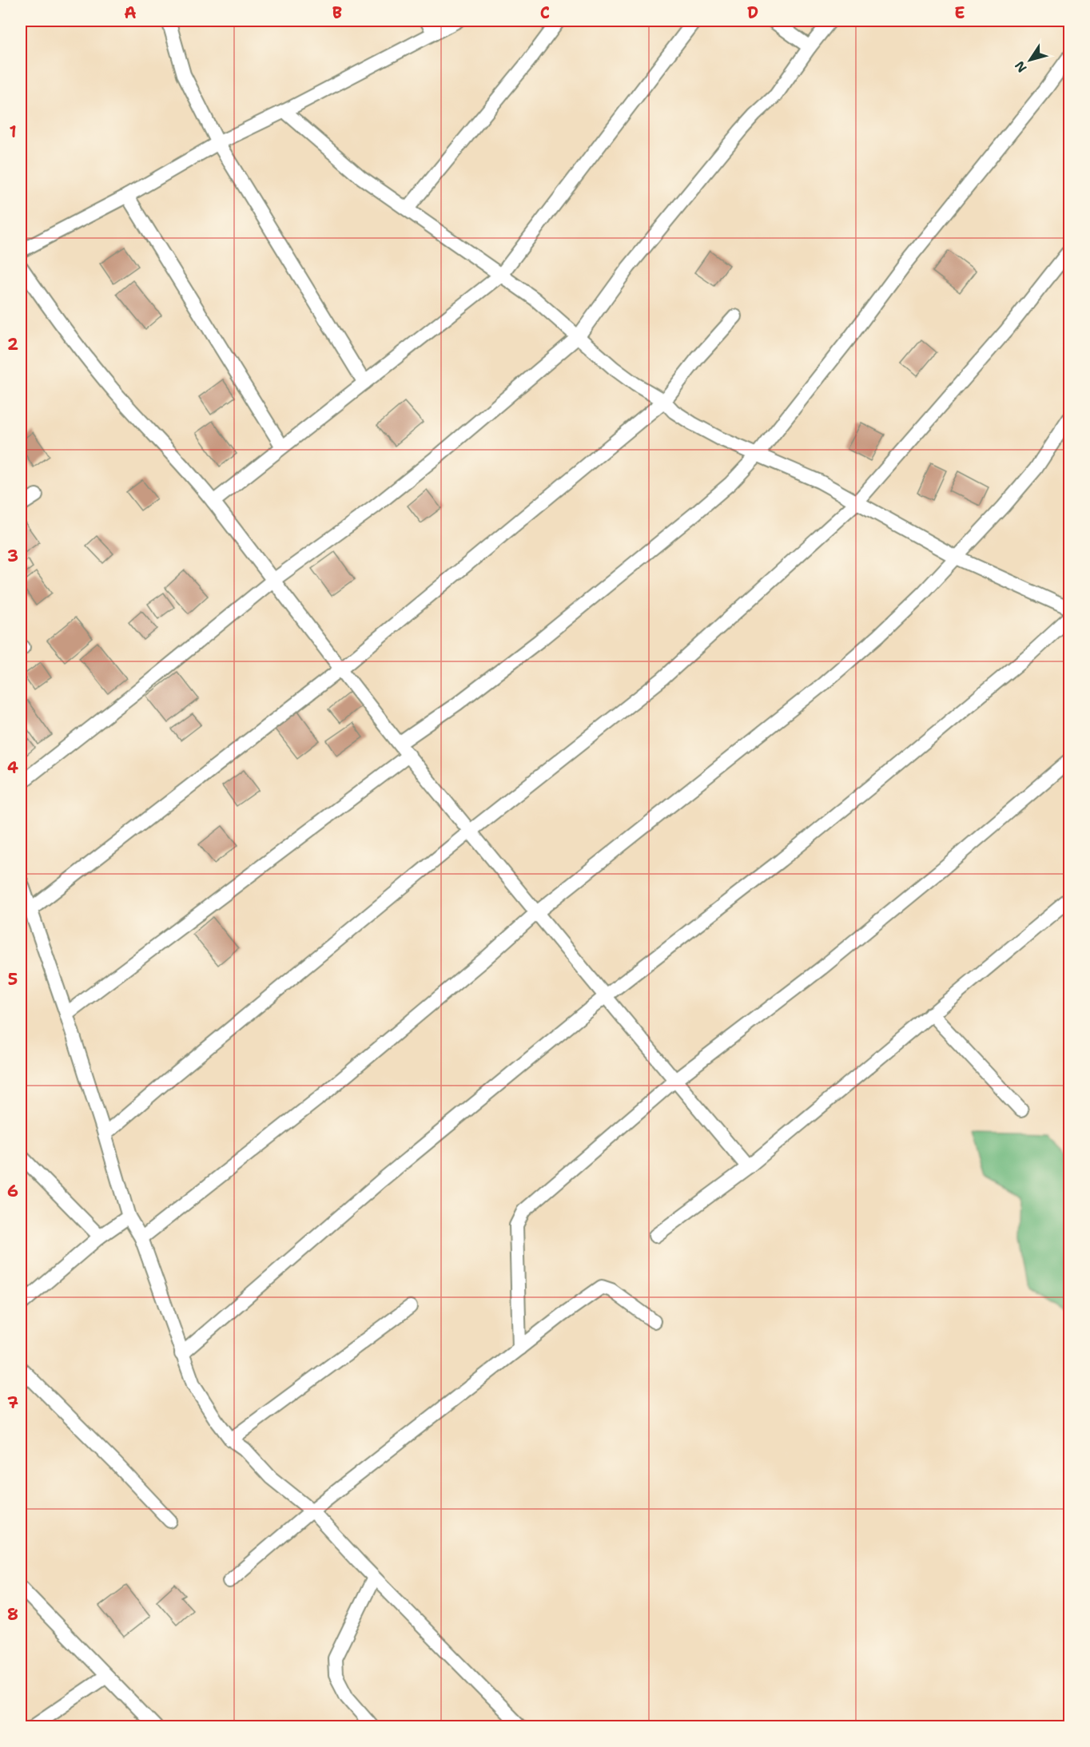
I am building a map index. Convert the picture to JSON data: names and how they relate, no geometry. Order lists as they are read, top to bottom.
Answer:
{
  "north": "bottom left",
  "grid": {
    "columns": [
      "A",
      "B",
      "C",
      "D",
      "E"
    ],
    "rows": [
      "1",
      "2",
      "3",
      "4",
      "5",
      "6",
      "7",
      "8"
    ]
  }
}
